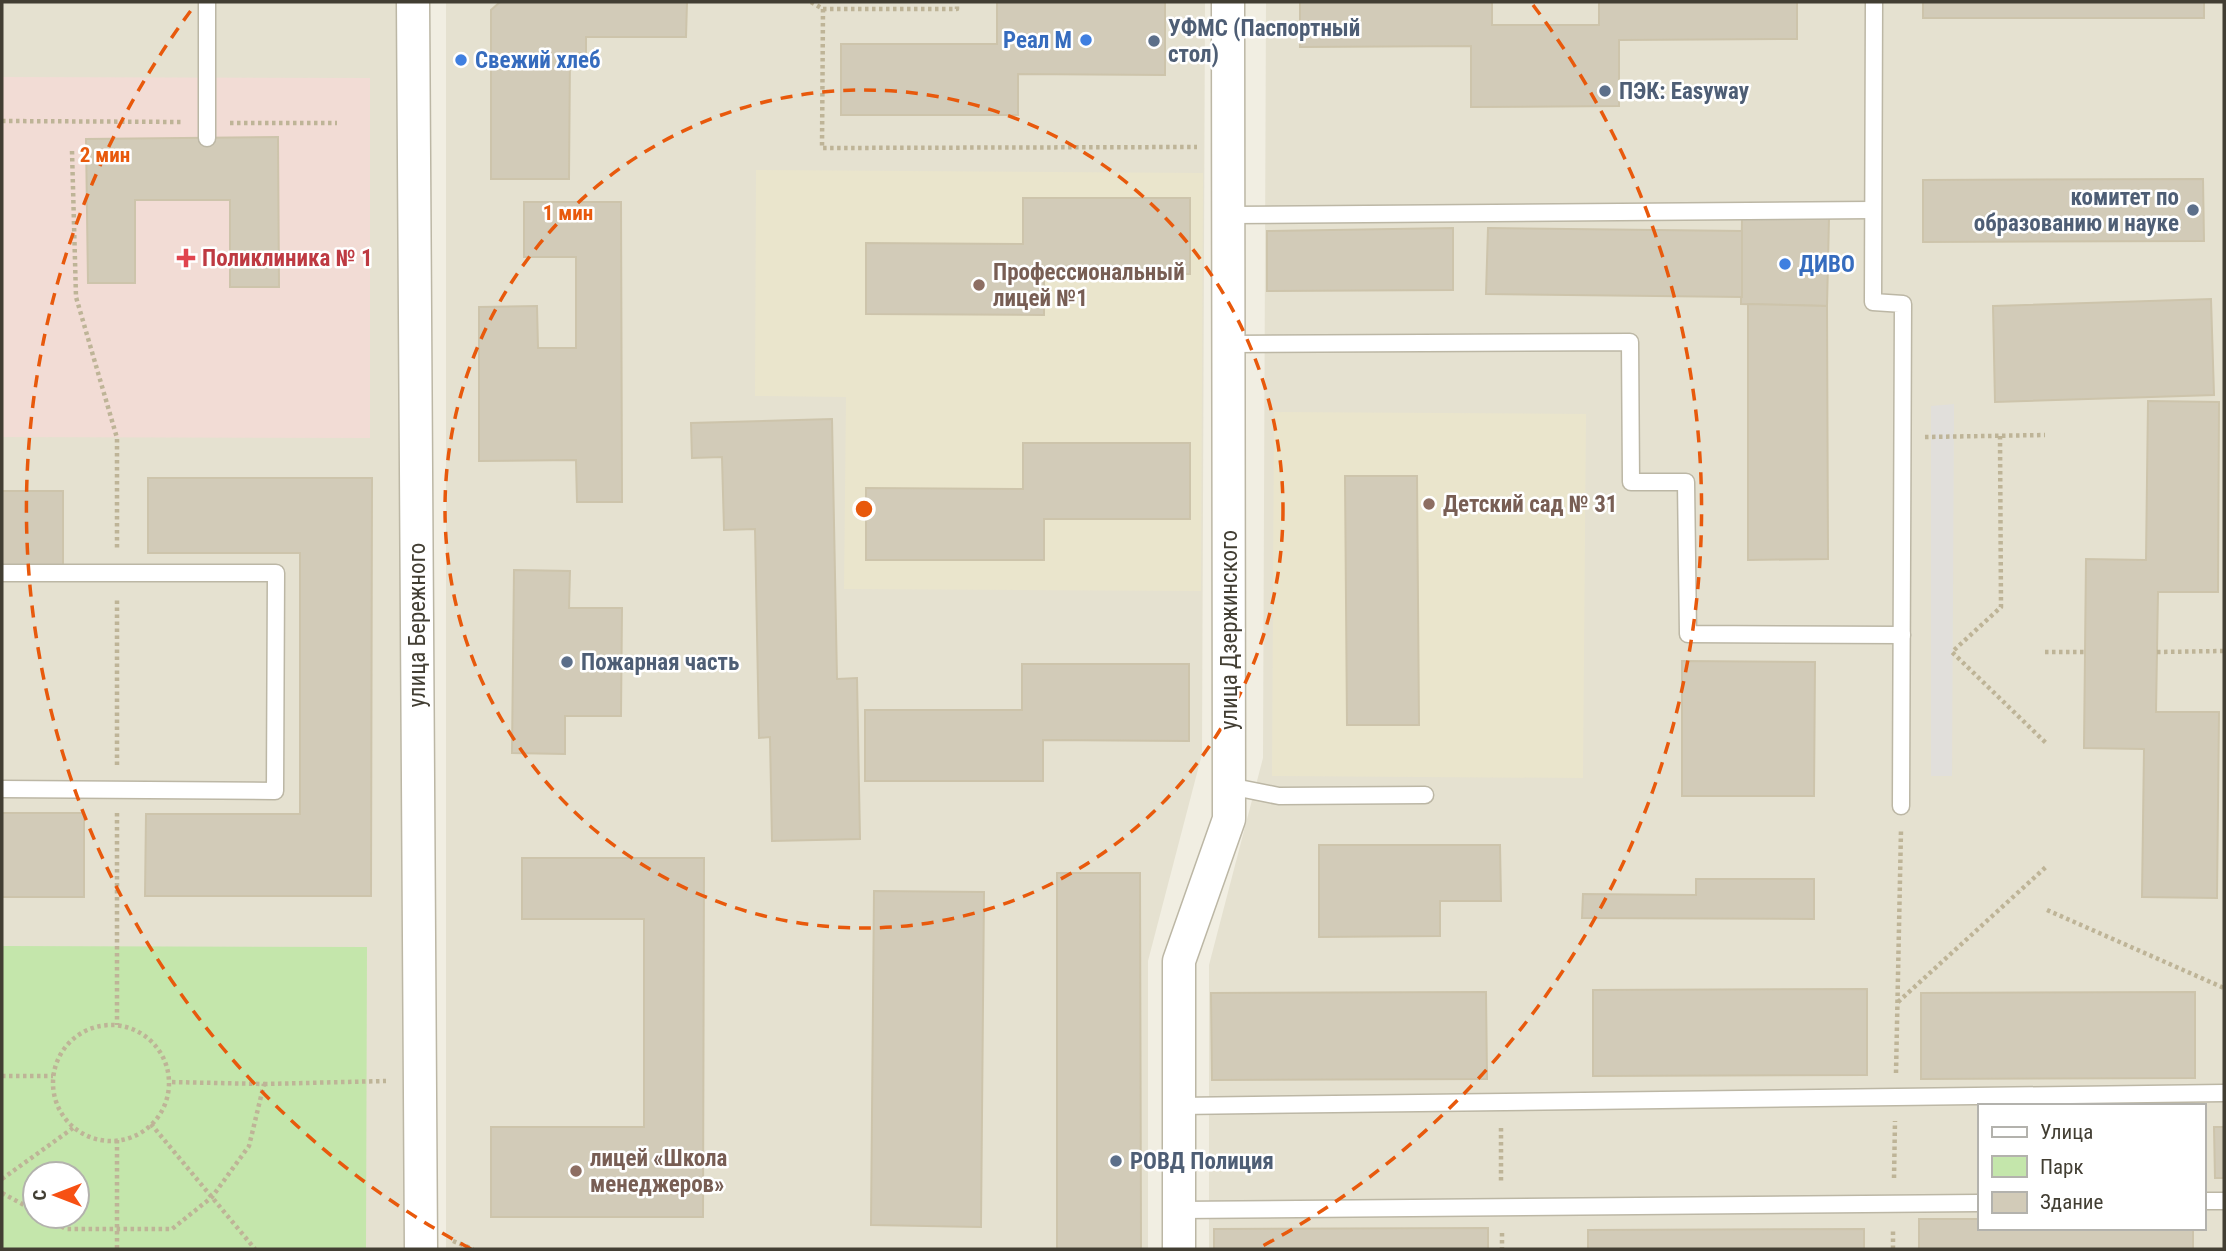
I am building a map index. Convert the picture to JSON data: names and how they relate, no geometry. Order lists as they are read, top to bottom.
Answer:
{
  "streets": {
    "street": ["улица Бережного", "улица Дзержинского"]
  },
  "places": {
    "other": [
      "Реал М",
      "УФМС (Паспортный стол)",
      "Свежий хлеб",
      "ПЭК: Easyway",
      "комитет по образованию и науке",
      "ДИВО",
      "Профессиональный лицей №1",
      "Детский сад № 31",
      "Пожарная часть",
      "РОВД Полиция",
      "лицей «Школа менеджеров»"
    ],
    "health": ["Поликлиника № 1"]
  },
  "legend": ["Улица", "Парк", "Здание"],
  "north": "left",
  "rings": ["2 мин", "1 мин"]
}
